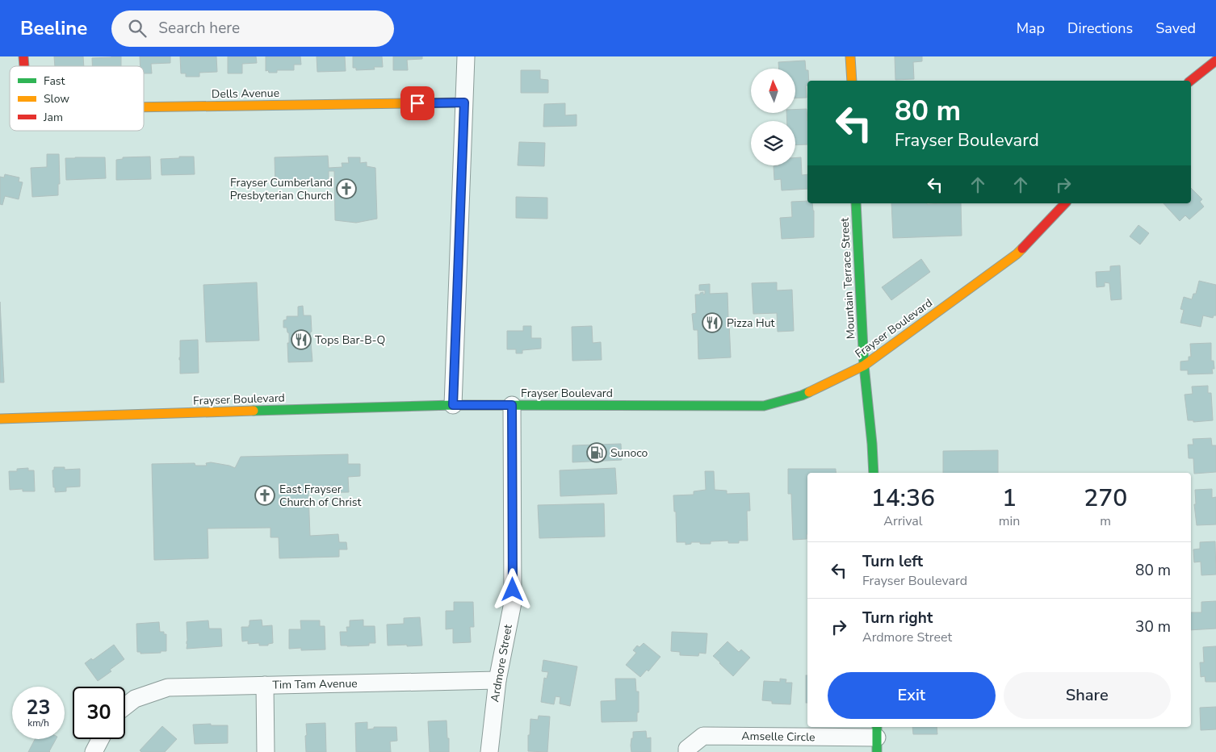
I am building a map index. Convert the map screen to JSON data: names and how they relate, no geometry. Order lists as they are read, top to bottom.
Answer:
{
  "streets": {
    "main road": ["Dells Avenue", "Mountain Terrace Street", "Frayser Boulevard"],
    "street": ["Ardmore Street", "Tim Tam Avenue", "Amselle Circle"]
  },
  "crossings": [
    ["Mountain Terrace Street", "Frayser Boulevard"],
    ["Frayser Boulevard", "Ardmore Street"],
    ["Ardmore Street", "Tim Tam Avenue"]
  ],
  "places": {
    "church": ["Frayser Cumberland Presbyterian Church", "East Frayser Church of Christ"],
    "restaurant": ["Pizza Hut", "Tops Bar-B-Q"],
    "fuel station": ["Sunoco"]
  },
  "legend": ["Fast", "Slow", "Jam"],
  "north": "top",
  "page": {
    "header": "Beeline",
    "search": "Search here",
    "nav": ["Map", "Directions", "Saved"],
    "turn": ["80 m", "Frayser Boulevard"],
    "eta": [
      "14:36",
      "Arrival",
      "1",
      "min",
      "270",
      "m"
    ],
    "list": [
      {
        "name": "Turn left",
        "note": "Frayser Boulevard",
        "value": "80 m"
      },
      {
        "name": "Turn right",
        "note": "Ardmore Street",
        "value": "30 m"
      }
    ],
    "buttons": ["Exit", "Share"],
    "speed": "23 km/h",
    "limit": "30"
  }
}
